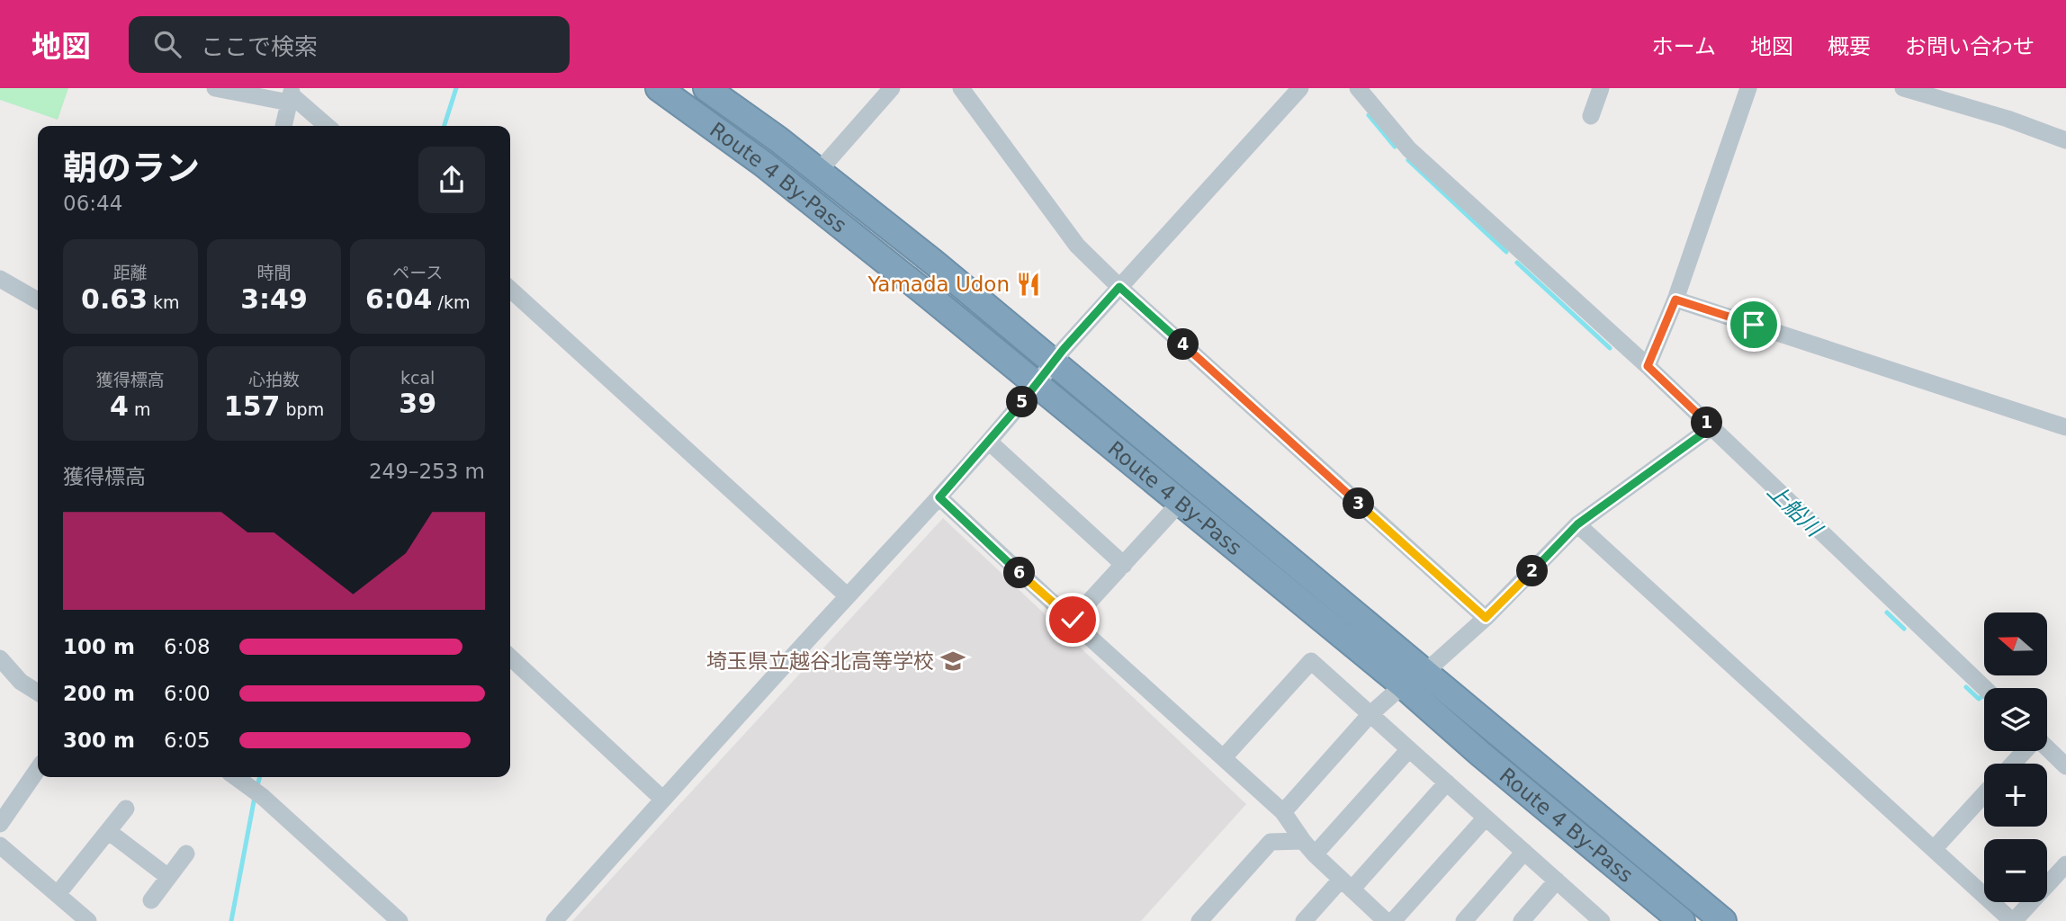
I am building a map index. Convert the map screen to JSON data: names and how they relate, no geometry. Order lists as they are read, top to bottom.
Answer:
{
  "streets": {
    "highway": ["Route 4 By-Pass"]
  },
  "water": ["上船川"],
  "places": {
    "restaurant": ["Yamada Udon"],
    "school or university": ["埼玉県立越谷北高等学校"]
  },
  "north": "left",
  "page": {
    "header": "地図",
    "search": "ここで検索",
    "nav": [
      "ホーム",
      "地図",
      "概要",
      "お問い合わせ"
    ],
    "heading": ["朝のラン", "06:44"],
    "stats": [
      ["距離", "0.63 km"],
      ["時間", "3:49"],
      ["ペース", "6:04 /km"],
      ["獲得標高", "4 m"],
      ["心拍数", "157 bpm"],
      ["kcal", "39"]
    ],
    "pins": [
      "4",
      "5",
      "1",
      "3",
      "2",
      "6"
    ],
    "chart": ["獲得標高", "249–253 m"],
    "map_buttons": ["+", "−"],
    "list": [
      {
        "name": "100 m",
        "note": "6:08"
      },
      {
        "name": "200 m",
        "note": "6:00"
      },
      {
        "name": "300 m",
        "note": "6:05"
      }
    ]
  }
}
